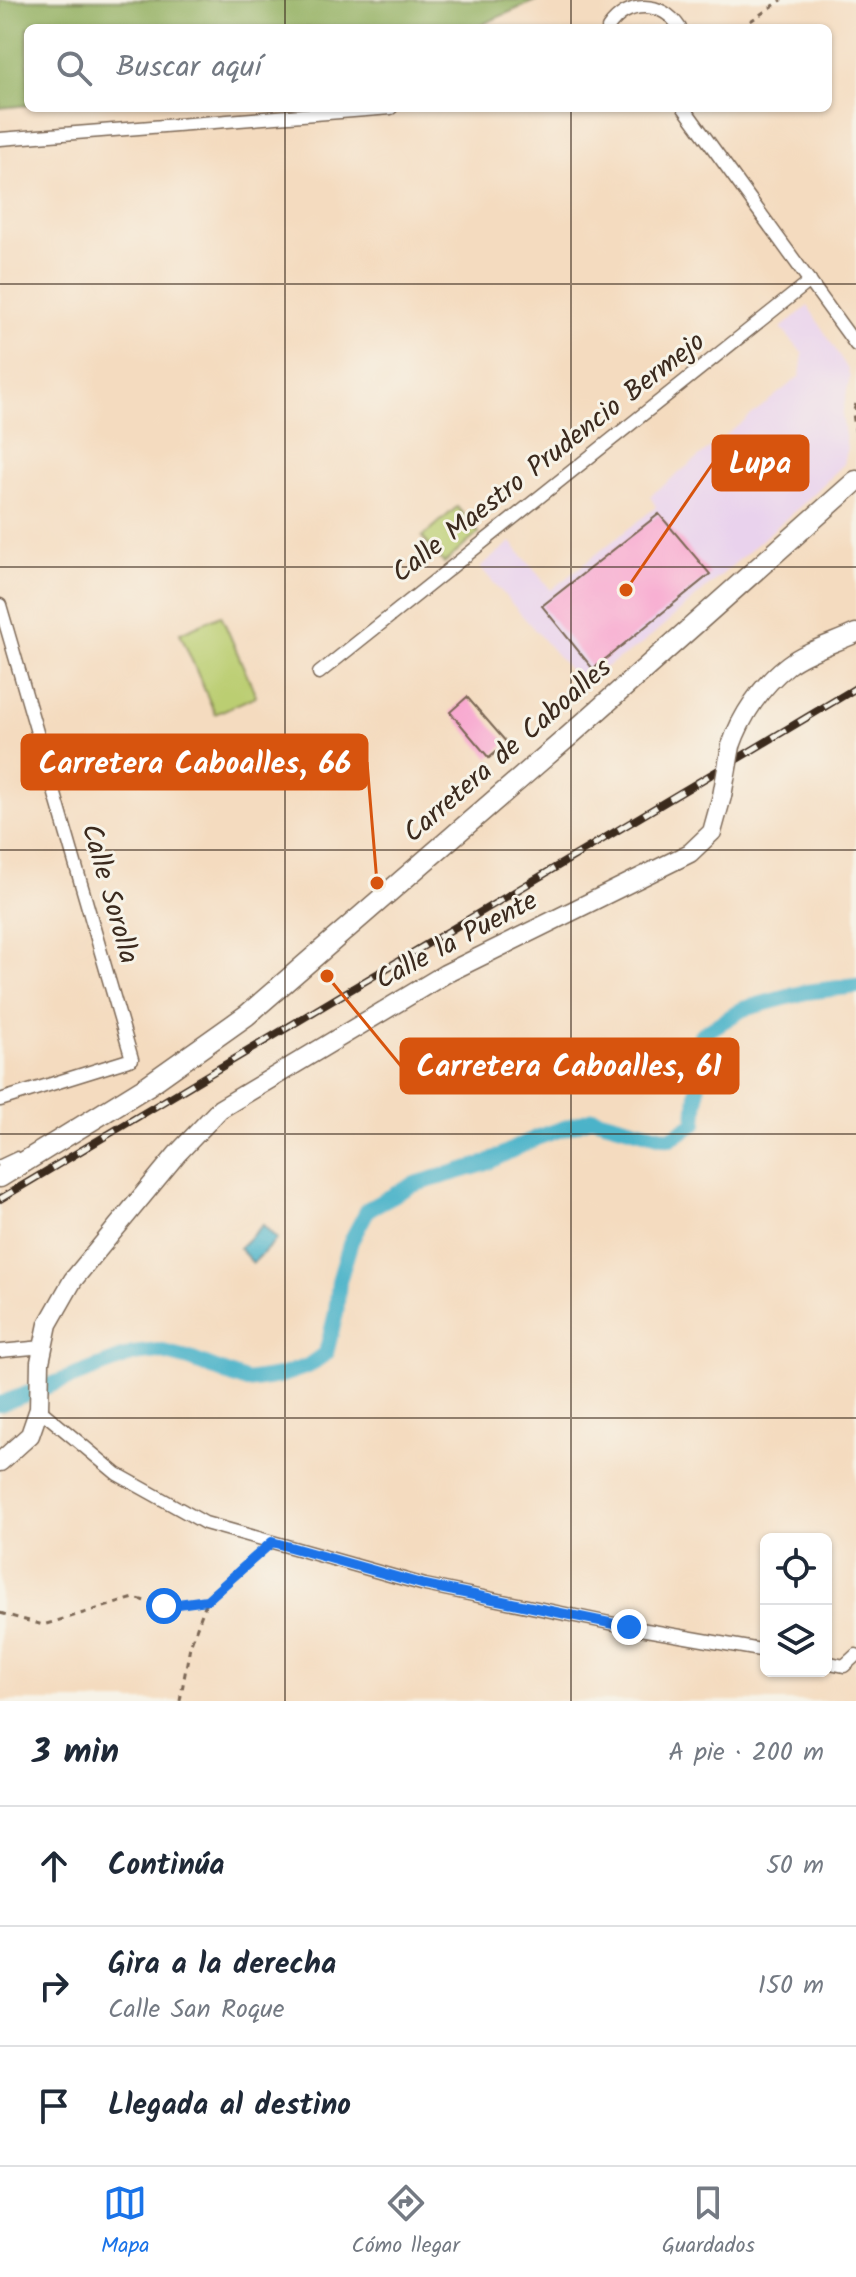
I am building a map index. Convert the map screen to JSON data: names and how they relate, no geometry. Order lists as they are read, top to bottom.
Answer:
{
  "streets": {
    "main road": ["Carretera de Caboalles"],
    "street": ["Calle Maestro Prudencio Bermejo", "Calle Sorolla", "Calle la Puente"]
  },
  "places": ["Lupa", "Carretera Caboalles, 66", "Carretera Caboalles, 61"],
  "page": {
    "search": "Buscar aquí",
    "heading": ["3 min", "A pie · 200 m"],
    "list": [
      ["Continúa", "50 m"],
      ["Gira a la derecha", "Calle San Roque", "150 m"],
      "Llegada al destino"
    ],
    "nav": ["Mapa", "Cómo llegar", "Guardados"]
  }
}
